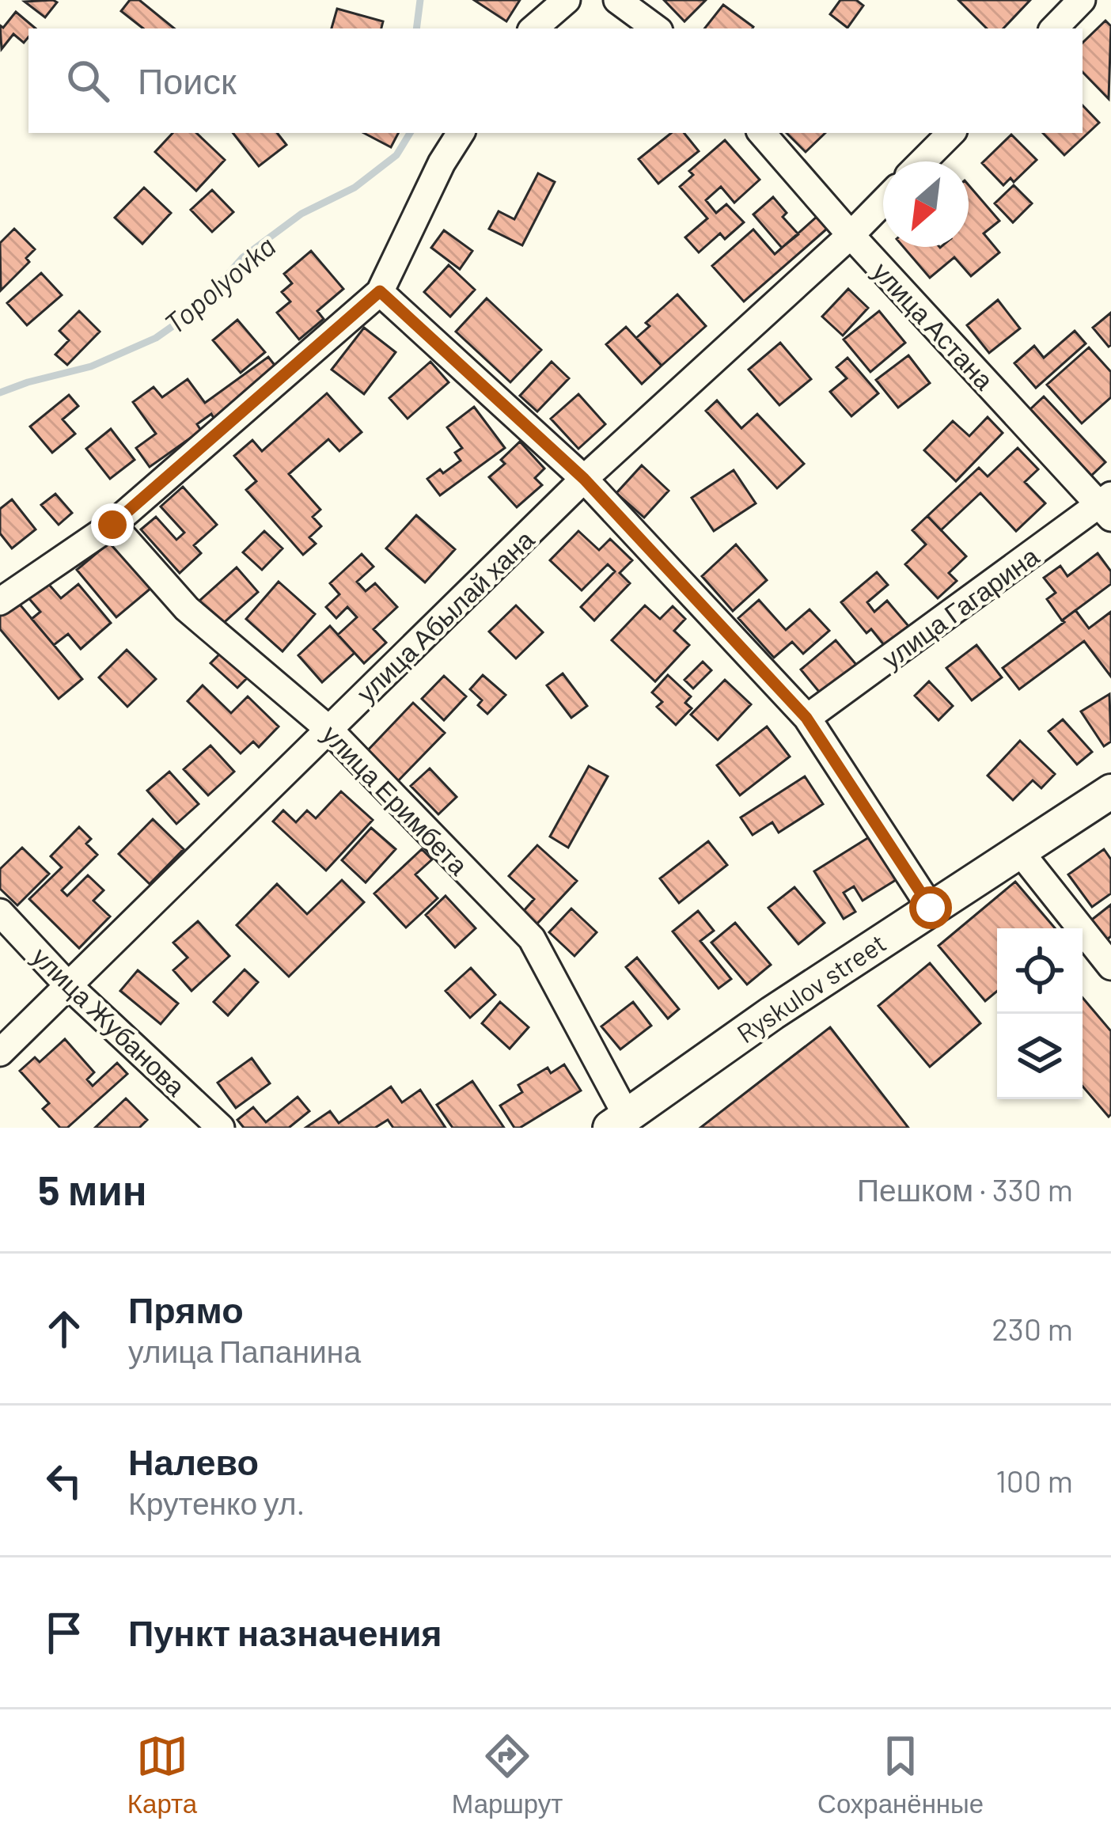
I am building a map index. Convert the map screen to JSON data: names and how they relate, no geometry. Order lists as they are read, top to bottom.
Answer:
{
  "streets": {
    "main road": ["Ryskulov street"],
    "street": [
      "улица Астана",
      "улица Гагарина",
      "улица Абылай хана",
      "улица Еримбета",
      "улица Жубанова"
    ]
  },
  "crossings": [
    ["улица Астана", "улица Гагарина"],
    ["улица Астана", "улица Абылай хана"],
    ["улица Абылай хана", "улица Еримбета"],
    ["улица Абылай хана", "улица Жубанова"],
    ["улица Еримбета", "Ryskulov street"]
  ],
  "water": ["Topolyovka"],
  "north": "bottom left",
  "page": {
    "search": "Поиск",
    "heading": ["5 мин", "Пешком · 330 m"],
    "list": [
      ["Прямо", "улица Папанина", "230 m"],
      ["Налево", "Крутенко ул.", "100 m"],
      "Пункт назначения"
    ],
    "nav": ["Карта", "Маршрут", "Сохранённые"]
  }
}
